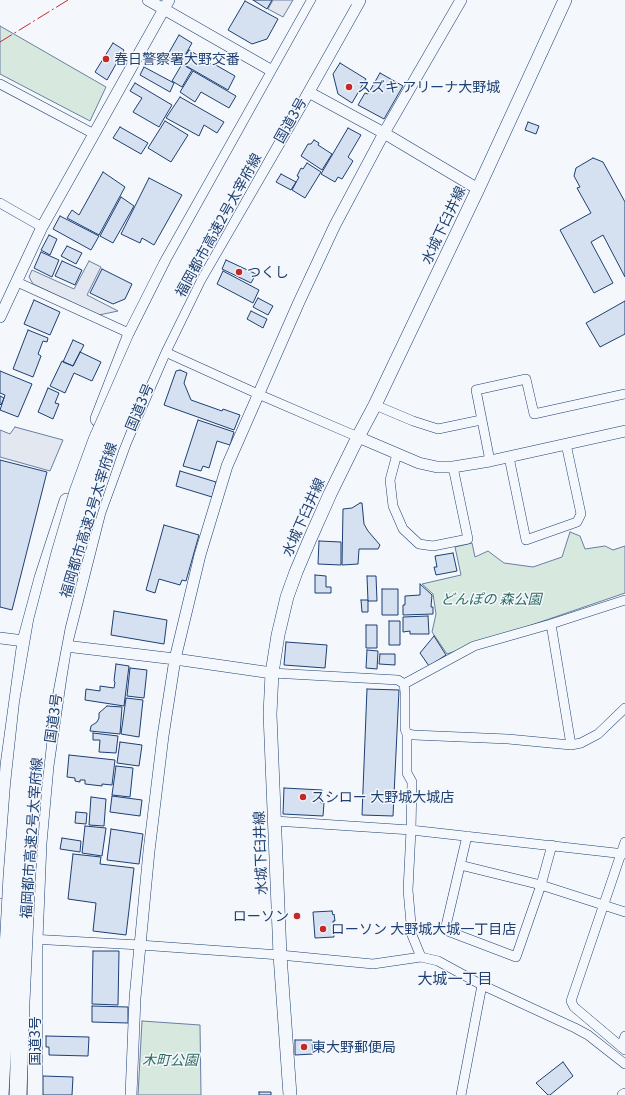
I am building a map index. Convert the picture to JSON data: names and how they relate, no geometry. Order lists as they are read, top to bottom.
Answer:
{
  "streets": {
    "highway": ["国道3号", "福岡都市高速2号太宰府線"],
    "main road": ["水城下臼井線"]
  },
  "districts": ["大城一丁目"],
  "parks": ["どんぽの 森公園", "木町公園"],
  "places": [
    "春日警察署大野交番",
    "スズキ アリーナ大野城",
    "つくし",
    "スシロー 大野城大城店",
    "ローソン",
    "ローソン 大野城大城一丁目店",
    "東大野郵便局"
  ]
}
